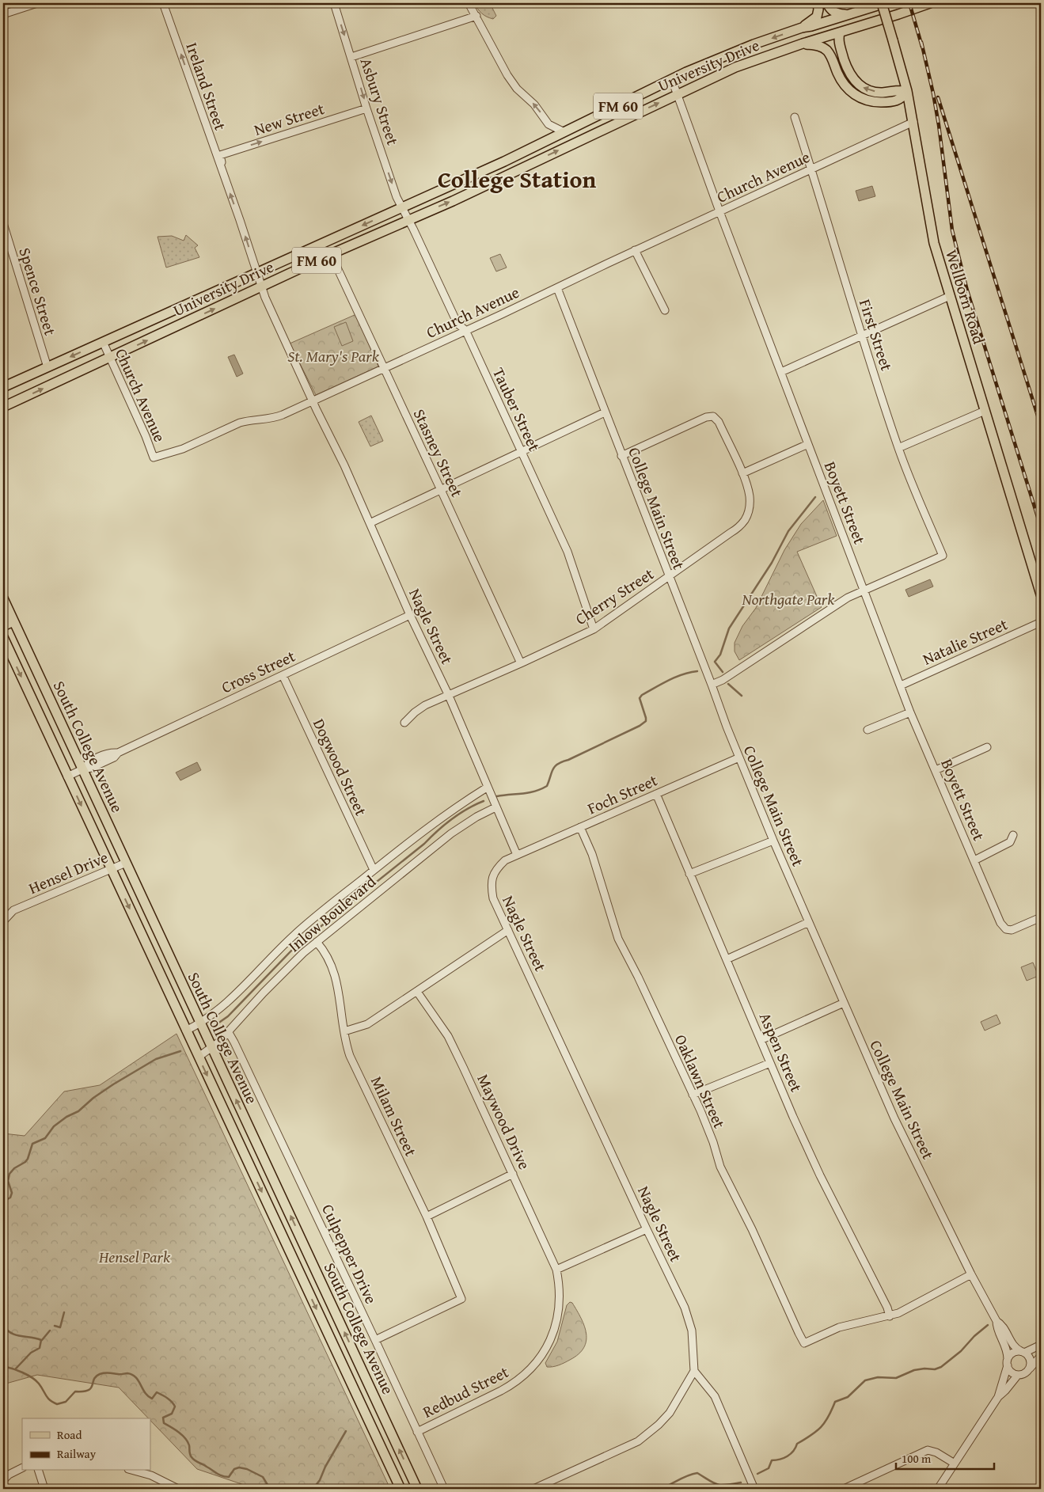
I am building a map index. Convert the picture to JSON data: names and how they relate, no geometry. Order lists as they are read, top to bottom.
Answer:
{
  "streets": {
    "main road": [
      "University Drive",
      "FM 60",
      "Wellborn Road",
      "South College Avenue"
    ],
    "street": [
      "Ireland Street",
      "Asbury Street",
      "New Street",
      "Church Avenue",
      "Spence Street",
      "First Street",
      "Tauber Street",
      "Stasney Street",
      "Boyett Street",
      "College Main Street",
      "Cherry Street",
      "Nagle Street",
      "Natalie Street",
      "Cross Street",
      "Dogwood Street",
      "Foch Street",
      "Hensel Drive",
      "Inlow Boulevard",
      "Aspen Street",
      "Oaklawn Street",
      "Milam Street",
      "Maywood Drive",
      "Culpepper Drive",
      "Redbud Street"
    ]
  },
  "crossings": [
    ["University Drive", "Ireland Street"],
    ["University Drive", "Asbury Street"],
    ["University Drive", "FM 60"],
    ["University Drive", "Church Avenue"],
    ["University Drive", "Spence Street"],
    ["University Drive", "Tauber Street"],
    ["University Drive", "Stasney Street"],
    ["University Drive", "Boyett Street"],
    ["University Drive", "Nagle Street"],
    ["Ireland Street", "New Street"],
    ["Ireland Street", "Nagle Street"],
    ["Asbury Street", "New Street"],
    ["Asbury Street", "Tauber Street"],
    ["FM 60", "Wellborn Road"],
    ["Church Avenue", "Wellborn Road"],
    ["Church Avenue", "First Street"],
    ["Church Avenue", "Tauber Street"],
    ["Church Avenue", "Stasney Street"],
    ["Church Avenue", "Boyett Street"],
    ["Church Avenue", "College Main Street"],
    ["Church Avenue", "Nagle Street"],
    ["First Street", "Boyett Street"],
    ["Tauber Street", "Cherry Street"],
    ["Stasney Street", "Cherry Street"],
    ["Boyett Street", "Natalie Street"],
    ["College Main Street", "Cherry Street"],
    ["College Main Street", "Foch Street"],
    ["Cherry Street", "Nagle Street"],
    ["Nagle Street", "Cross Street"],
    ["Nagle Street", "Foch Street"],
    ["Nagle Street", "Inlow Boulevard"],
    ["Cross Street", "South College Avenue"],
    ["Cross Street", "Dogwood Street"],
    ["South College Avenue", "Hensel Drive"],
    ["South College Avenue", "Inlow Boulevard"],
    ["Dogwood Street", "Inlow Boulevard"],
    ["Foch Street", "Aspen Street"],
    ["Foch Street", "Oaklawn Street"],
    ["Inlow Boulevard", "Milam Street"],
    ["Inlow Boulevard", "Culpepper Drive"],
    ["Aspen Street", "Oaklawn Street"],
    ["Milam Street", "Culpepper Drive"],
    ["Maywood Drive", "Redbud Street"],
    ["Culpepper Drive", "Redbud Street"]
  ],
  "one_way": ["Ireland Street", "Asbury Street", "New Street"],
  "districts": ["College Station"],
  "parks": ["St. Mary's Park", "Northgate Park", "Hensel Park"],
  "legend": ["Road", "Railway"],
  "scale_bar": "100 m"
}
